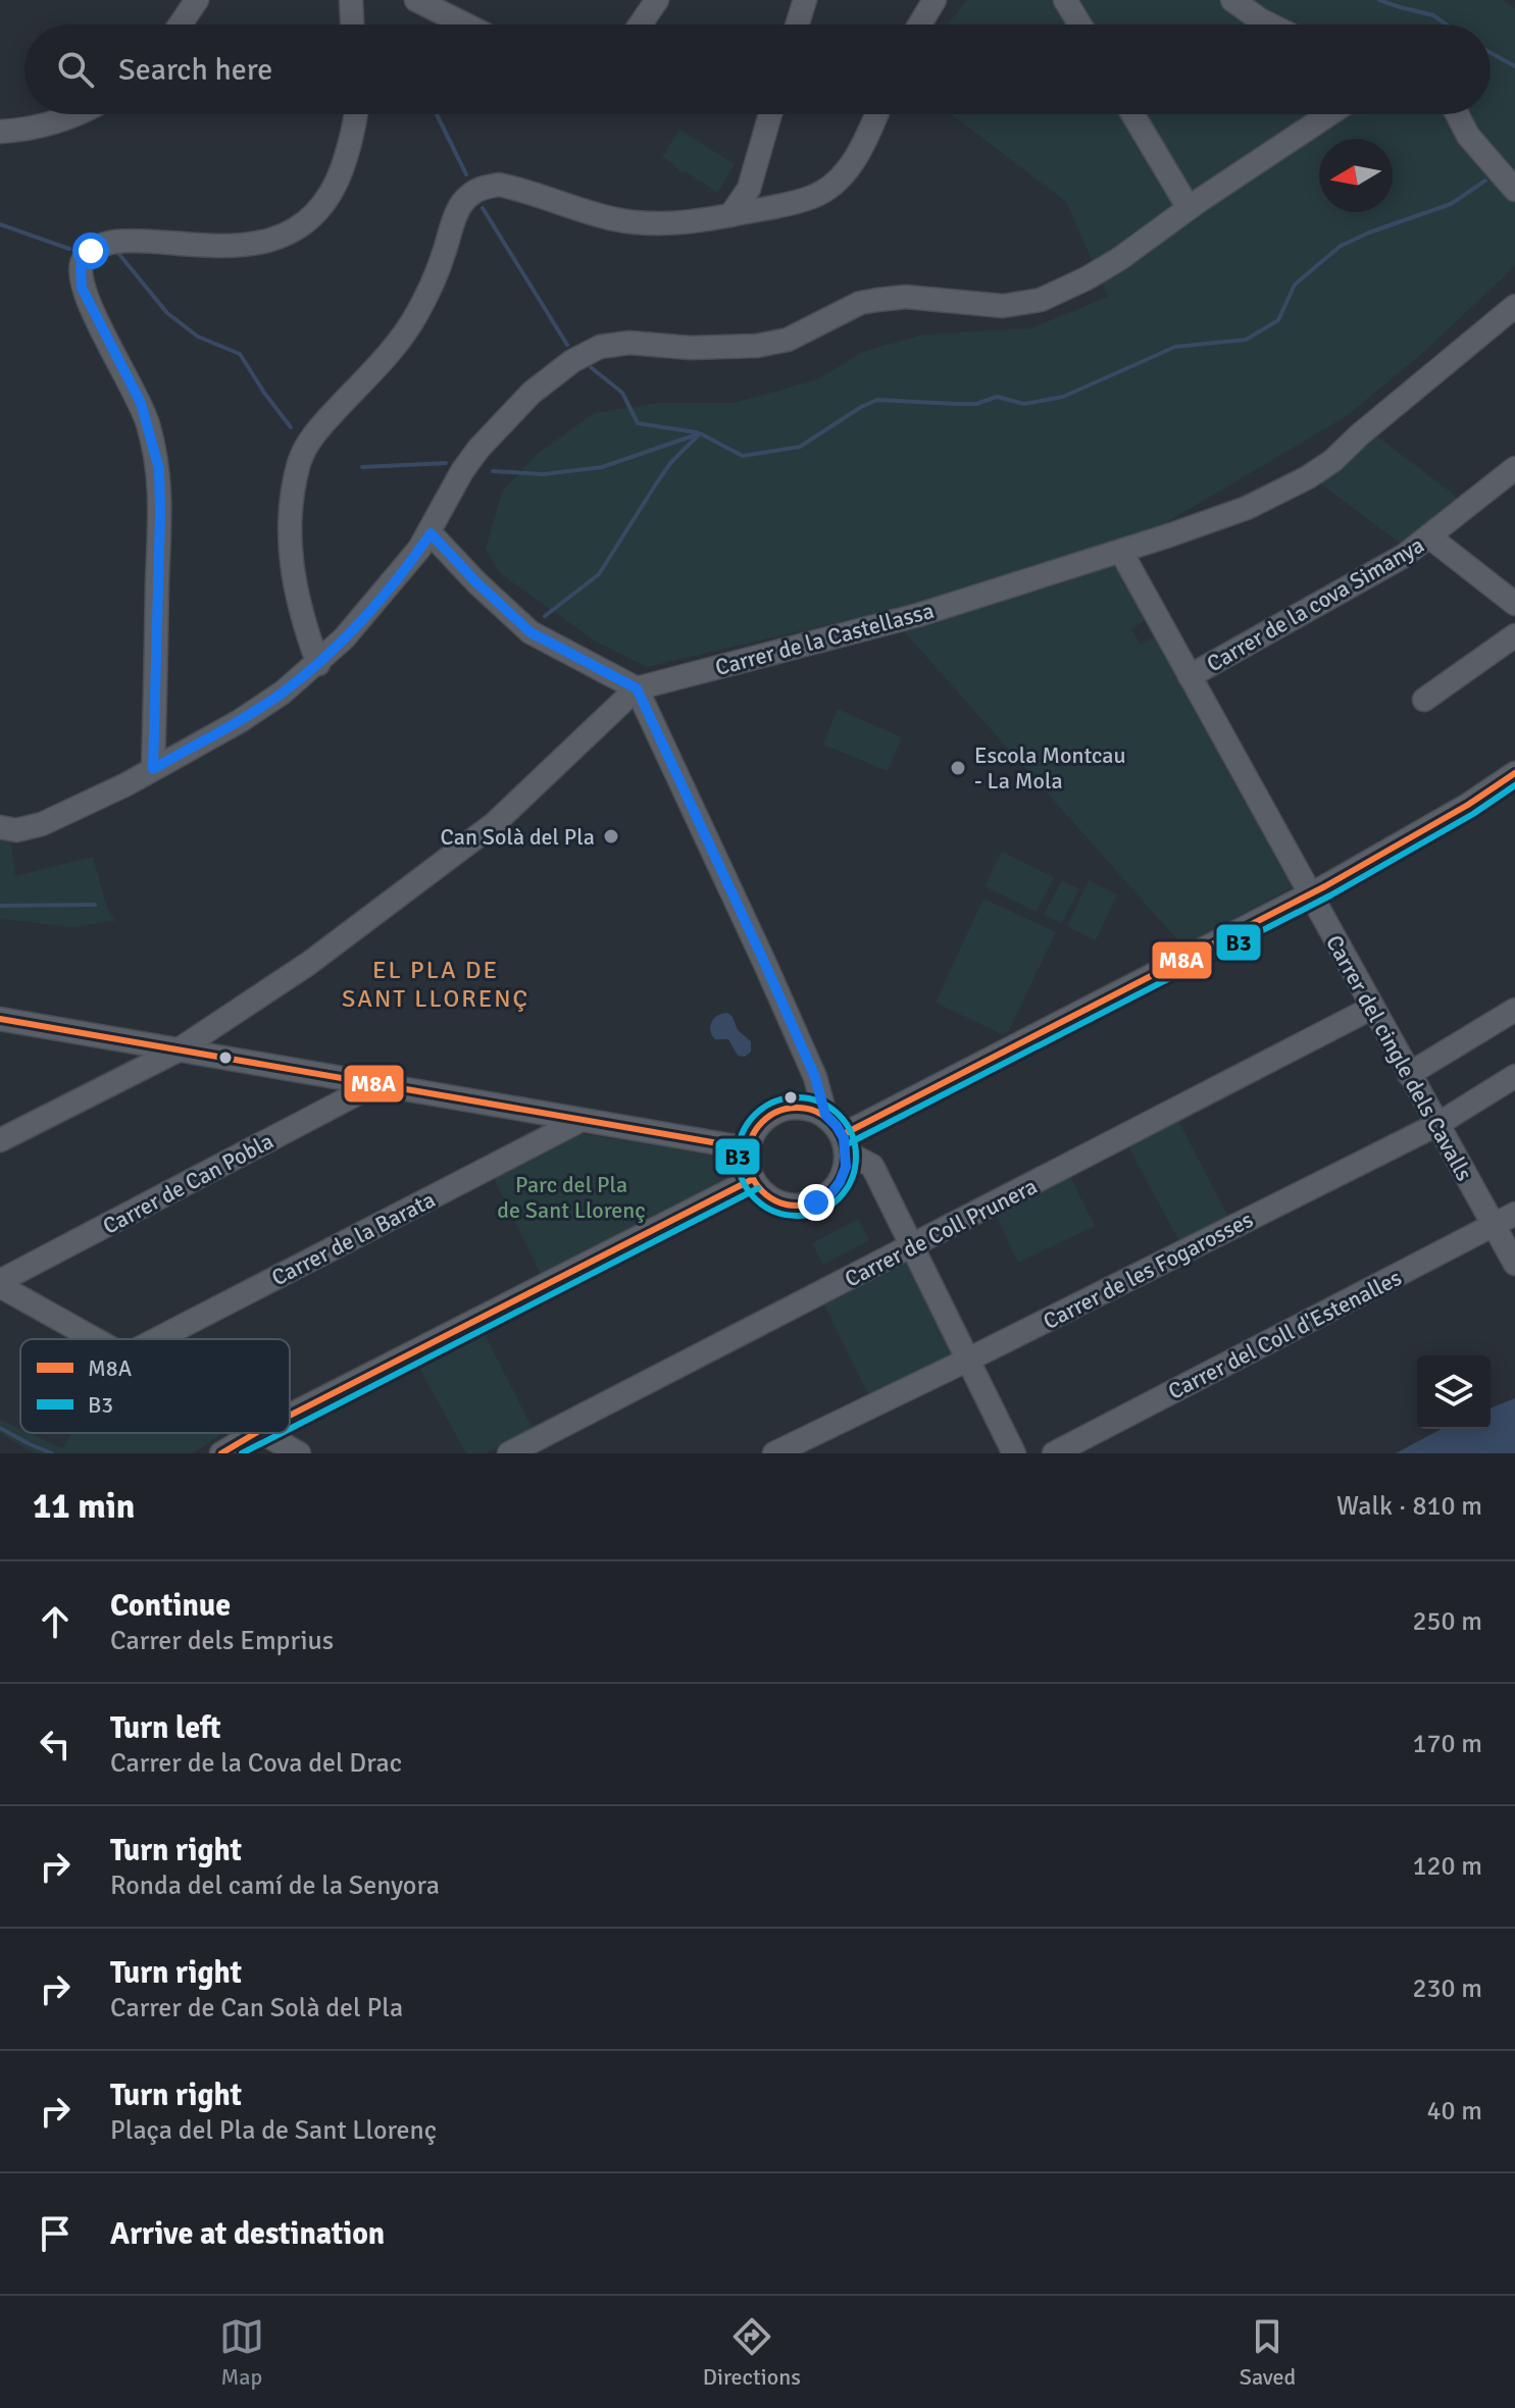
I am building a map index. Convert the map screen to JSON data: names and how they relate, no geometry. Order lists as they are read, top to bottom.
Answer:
{
  "streets": {
    "street": [
      "Carrer de la cova Simanya",
      "Carrer de la Castellassa",
      "Carrer del cingle dels Cavalls",
      "Carrer de Can Pobla",
      "Carrer de Coll Prunera",
      "Carrer de la Barata",
      "Carrer de les Fogarosses",
      "Carrer del Coll d'Estenalles"
    ]
  },
  "crossings": [
    ["Carrer de la cova Simanya", "Carrer del cingle dels Cavalls"],
    ["Carrer de la Castellassa", "Carrer del cingle dels Cavalls"],
    ["Carrer del cingle dels Cavalls", "Carrer de Coll Prunera"],
    ["Carrer del cingle dels Cavalls", "Carrer de les Fogarosses"],
    ["Carrer del cingle dels Cavalls", "Carrer del Coll d'Estenalles"]
  ],
  "districts": ["EL PLA DE SANT LLORENÇ"],
  "parks": ["Parc del Pla de Sant Llorenç"],
  "places": ["Escola Montcau - La Mola", "Can Solà del Pla"],
  "lines": ["transit line M8A", "transit line B3"],
  "legend": ["M8A", "B3"],
  "north": "left",
  "page": {
    "search": "Search here",
    "heading": ["11 min", "Walk · 810 m"],
    "list": [
      ["Continue", "Carrer dels Emprius", "250 m"],
      ["Turn left", "Carrer de la Cova del Drac", "170 m"],
      ["Turn right", "Ronda del camí de la Senyora", "120 m"],
      ["Turn right", "Carrer de Can Solà del Pla", "230 m"],
      ["Turn right", "Plaça del Pla de Sant Llorenç", "40 m"],
      "Arrive at destination"
    ],
    "nav": ["Map", "Directions", "Saved"]
  }
}
